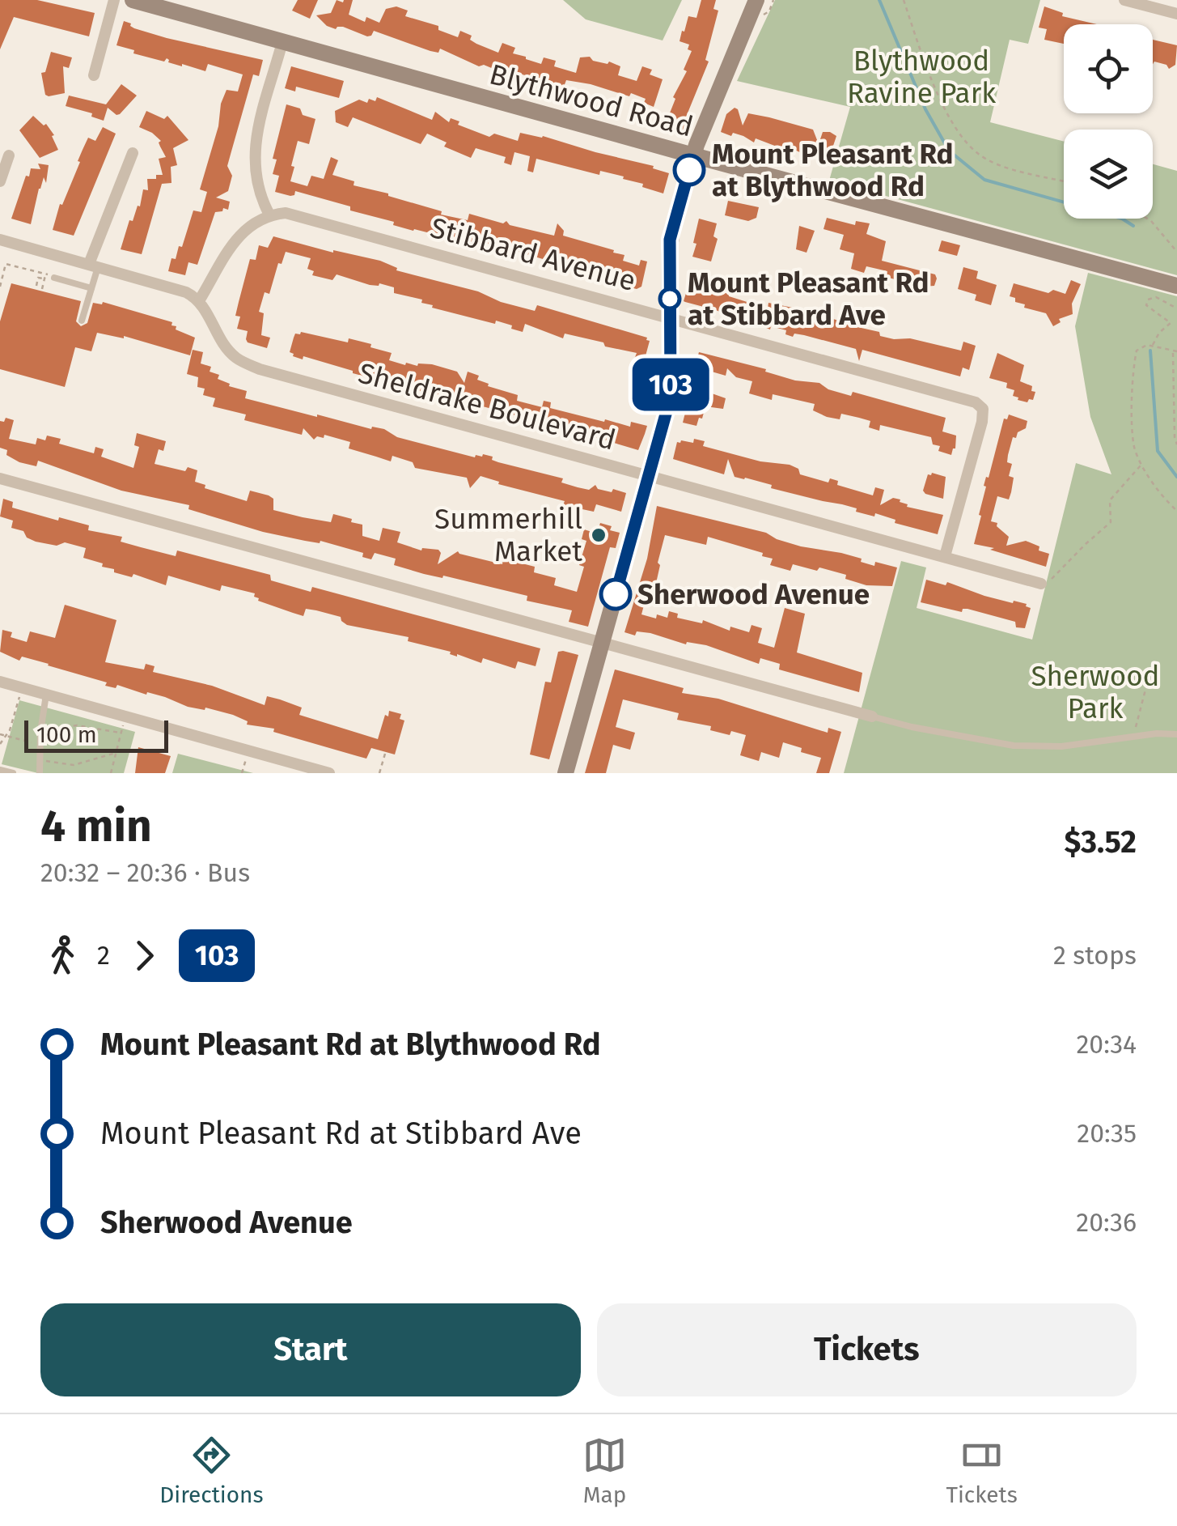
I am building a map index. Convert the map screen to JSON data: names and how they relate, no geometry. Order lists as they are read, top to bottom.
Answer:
{
  "streets": {
    "street": ["Blythwood Road", "Stibbard Avenue", "Sheldrake Boulevard"]
  },
  "crossings": [
    ["Stibbard Avenue", "Sheldrake Boulevard"]
  ],
  "parks": ["Blythwood Ravine Park", "Sherwood Park"],
  "places": [
    "Mount Pleasant Rd at Blythwood Rd",
    "Mount Pleasant Rd at Stibbard Ave",
    "Summerhill Market",
    "Sherwood Avenue"
  ],
  "lines": ["bus line 103"],
  "scale_bar": "100 m",
  "page": {
    "on_map": "103",
    "scale": "100 m",
    "heading": ["4 min", "20:32 – 20:36 · Bus", "$3.52"],
    "legs": ["2", "103", "2 stops"],
    "list": [
      {
        "name": "Mount Pleasant Rd at Blythwood Rd",
        "value": "20:34"
      },
      {
        "name": "Mount Pleasant Rd at Stibbard Ave",
        "value": "20:35"
      },
      {
        "name": "Sherwood Avenue",
        "value": "20:36"
      }
    ],
    "buttons": ["Start", "Tickets"],
    "tabs": ["Directions", "Map", "Tickets"]
  }
}
